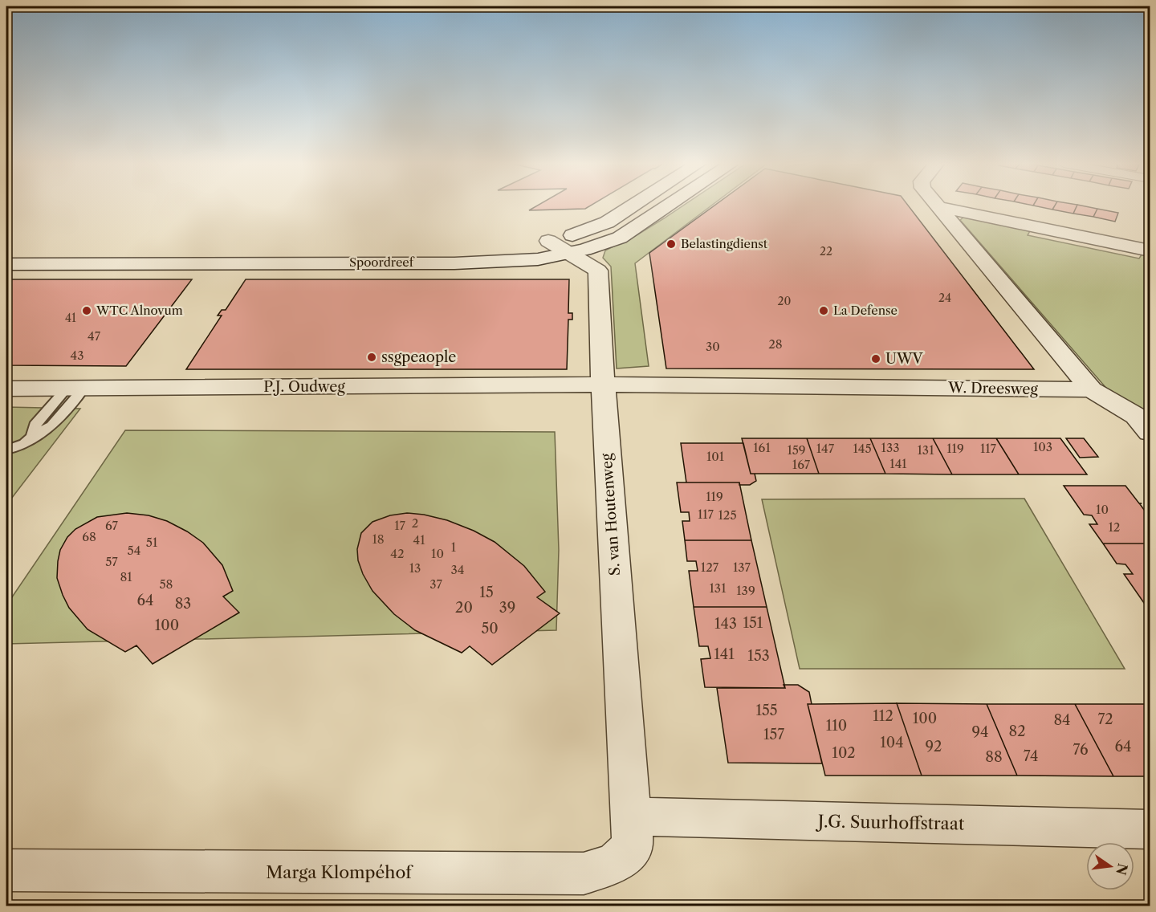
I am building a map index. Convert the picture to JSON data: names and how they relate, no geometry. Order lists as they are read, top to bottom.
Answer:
{
  "streets": {
    "street": [
      "Spoordreef",
      "P.J. Oudweg",
      "W. Dreesweg",
      "S. van Houtenweg",
      "J.G. Suurhoffstraat",
      "Marga Klompéhof"
    ]
  },
  "crossings": [
    ["Spoordreef", "S. van Houtenweg"],
    ["P.J. Oudweg", "W. Dreesweg"],
    ["P.J. Oudweg", "S. van Houtenweg"],
    ["W. Dreesweg", "S. van Houtenweg"],
    ["S. van Houtenweg", "J.G. Suurhoffstraat"],
    ["S. van Houtenweg", "Marga Klompéhof"],
    ["J.G. Suurhoffstraat", "Marga Klompéhof"]
  ],
  "places": [
    "Belastingdienst",
    "WTC Alnovum",
    "La Defense",
    "ssgpeaople",
    "UWV"
  ],
  "house_numbers": [
    "22",
    "24",
    "20",
    "41",
    "47",
    "28",
    "30",
    "43",
    "103",
    "161",
    "133",
    "147",
    "145",
    "119",
    "117",
    "159",
    "131",
    "101",
    "141",
    "167",
    "119",
    "10",
    "117",
    "125",
    "2",
    "67",
    "17",
    "12",
    "68",
    "18",
    "41",
    "51",
    "1",
    "54",
    "42",
    "10",
    "57",
    "127",
    "137",
    "13",
    "34",
    "81",
    "58",
    "37",
    "131",
    "139",
    "15",
    "64",
    "83",
    "20",
    "39",
    "151",
    "143",
    "100",
    "50",
    "141",
    "153",
    "155",
    "112",
    "100",
    "72",
    "84",
    "110",
    "82",
    "94",
    "157",
    "104",
    "92",
    "64",
    "76",
    "102",
    "74",
    "88"
  ],
  "north": "right"
}
